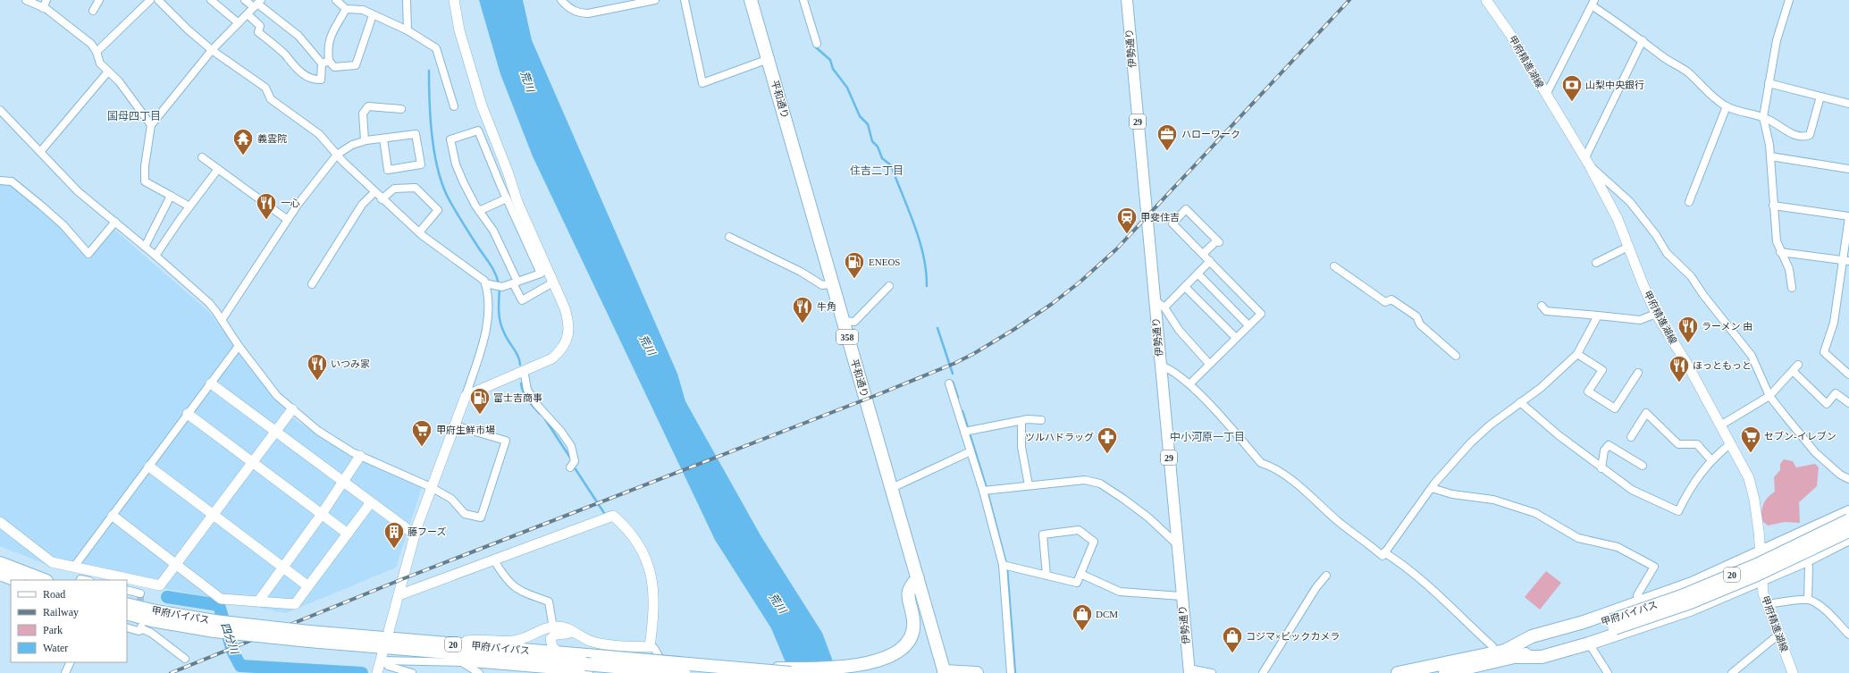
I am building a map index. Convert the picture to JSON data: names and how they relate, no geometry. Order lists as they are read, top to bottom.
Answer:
{
  "streets": {
    "highway": [
      "平和通り",
      "358",
      "20",
      "甲府バイパス"
    ],
    "main road": ["伊勢通り", "29"],
    "street": ["甲府精進湖線"]
  },
  "districts": ["国母四丁目", "住吉二丁目", "中小河原一丁目"],
  "water": ["荒川", "四分川"],
  "places": {
    "bank": ["山梨中央銀行"],
    "office": ["ハローワーク"],
    "temple": ["義雲院"],
    "restaurant": [
      "一心",
      "牛角",
      "ラーメン 由",
      "いつみ家",
      "ほっともっと"
    ],
    "station": ["甲斐住吉"],
    "fuel station": ["ENEOS", "富士吉商事"],
    "supermarket": ["甲府生鮮市場", "セブン-イレブン"],
    "pharmacy": ["ツルハドラッグ"],
    "building": ["藤フーズ"],
    "shop": ["DCM", "コジマ×ビックカメラ"]
  },
  "legend": [
    "Road",
    "Railway",
    "Park",
    "Water"
  ]
}
